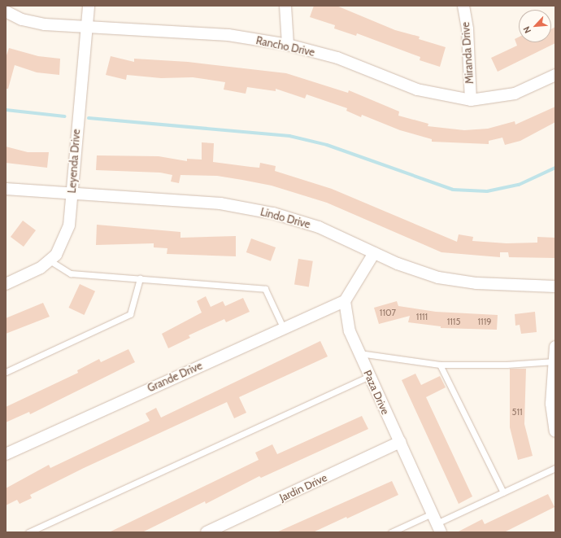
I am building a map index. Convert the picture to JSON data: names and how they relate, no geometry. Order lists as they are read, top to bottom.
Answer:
{
  "streets": {
    "street": [
      "Rancho Drive",
      "Miranda Drive",
      "Leyenda Drive",
      "Lindo Drive",
      "Grande Drive",
      "Paza Drive",
      "Jardin Drive"
    ]
  },
  "crossings": [
    ["Rancho Drive", "Miranda Drive"],
    ["Rancho Drive", "Leyenda Drive"],
    ["Leyenda Drive", "Lindo Drive"],
    ["Grande Drive", "Paza Drive"],
    ["Paza Drive", "Jardin Drive"]
  ],
  "house_numbers": [
    "1107",
    "1111",
    "1115",
    "1119",
    "511"
  ],
  "north": "bottom left"
}
